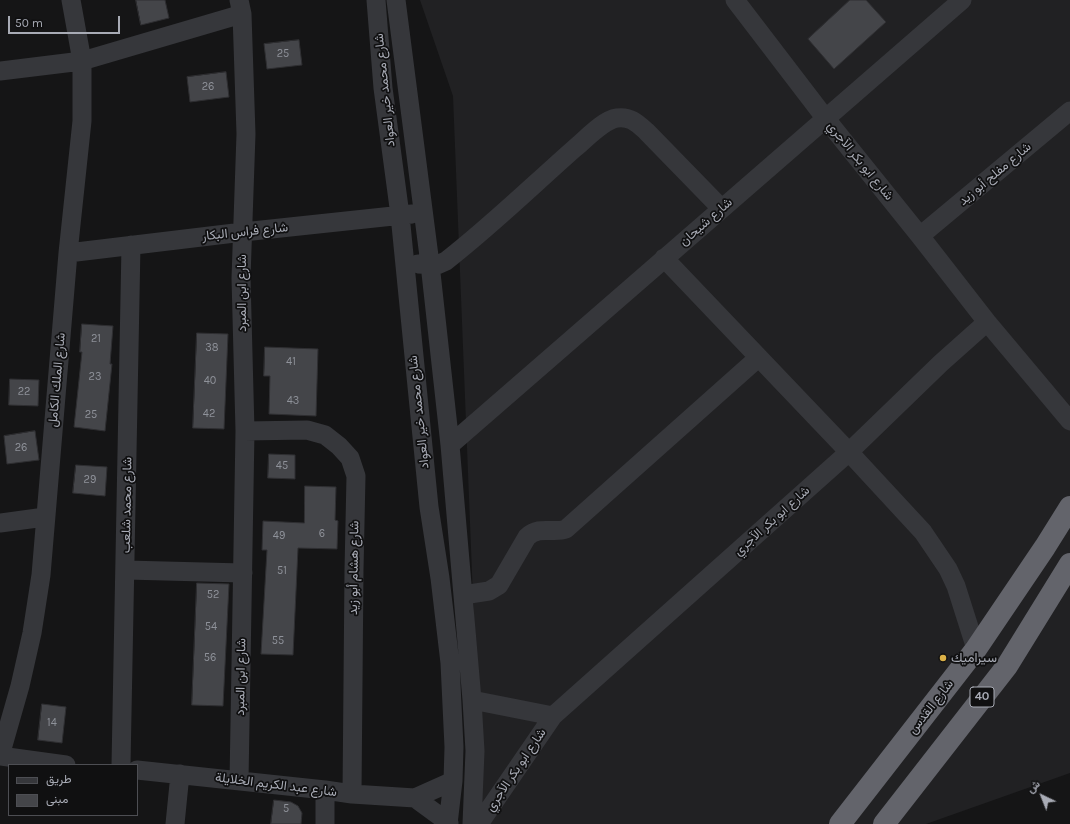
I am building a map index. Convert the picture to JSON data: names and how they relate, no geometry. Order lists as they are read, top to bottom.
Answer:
{
  "streets": {
    "highway": ["40", "شارع القدس"],
    "street": [
      "شارع محمد خير العواد",
      "شارع ابو بكر الآجري",
      "شارع مفلح أبو زيد",
      "شارع شيحان",
      "شارع فراس البكار",
      "شارع ابن المبرد",
      "شارع الملك الكامل",
      "شارع محمد شلعب",
      "شارع هشام أبو زيد",
      "شارع عبد الكريم الخلايلة"
    ]
  },
  "crossings": [
    ["شارع محمد خير العواد", "شارع ابو بكر الآجري"],
    ["شارع محمد خير العواد", "شارع شيحان"],
    ["شارع محمد خير العواد", "شارع فراس البكار"],
    ["شارع محمد خير العواد", "شارع عبد الكريم الخلايلة"],
    ["شارع ابو بكر الآجري", "شارع مفلح أبو زيد"],
    ["شارع ابو بكر الآجري", "شارع شيحان"],
    ["شارع فراس البكار", "شارع ابن المبرد"],
    ["شارع فراس البكار", "شارع الملك الكامل"],
    ["شارع فراس البكار", "شارع محمد شلعب"],
    ["شارع ابن المبرد", "شارع الملك الكامل"],
    ["شارع ابن المبرد", "شارع هشام أبو زيد"],
    ["شارع ابن المبرد", "شارع عبد الكريم الخلايلة"],
    ["شارع هشام أبو زيد", "شارع عبد الكريم الخلايلة"]
  ],
  "places": ["سيراميك"],
  "house_numbers": [
    "25",
    "26",
    "21",
    "38",
    "41",
    "23",
    "40",
    "22",
    "43",
    "42",
    "25",
    "26",
    "45",
    "29",
    "6",
    "49",
    "51",
    "52",
    "54",
    "55",
    "56",
    "14",
    "5"
  ],
  "legend": ["طريق", "مبنى"],
  "scale_bar": "50 m",
  "north": "top left"
}
